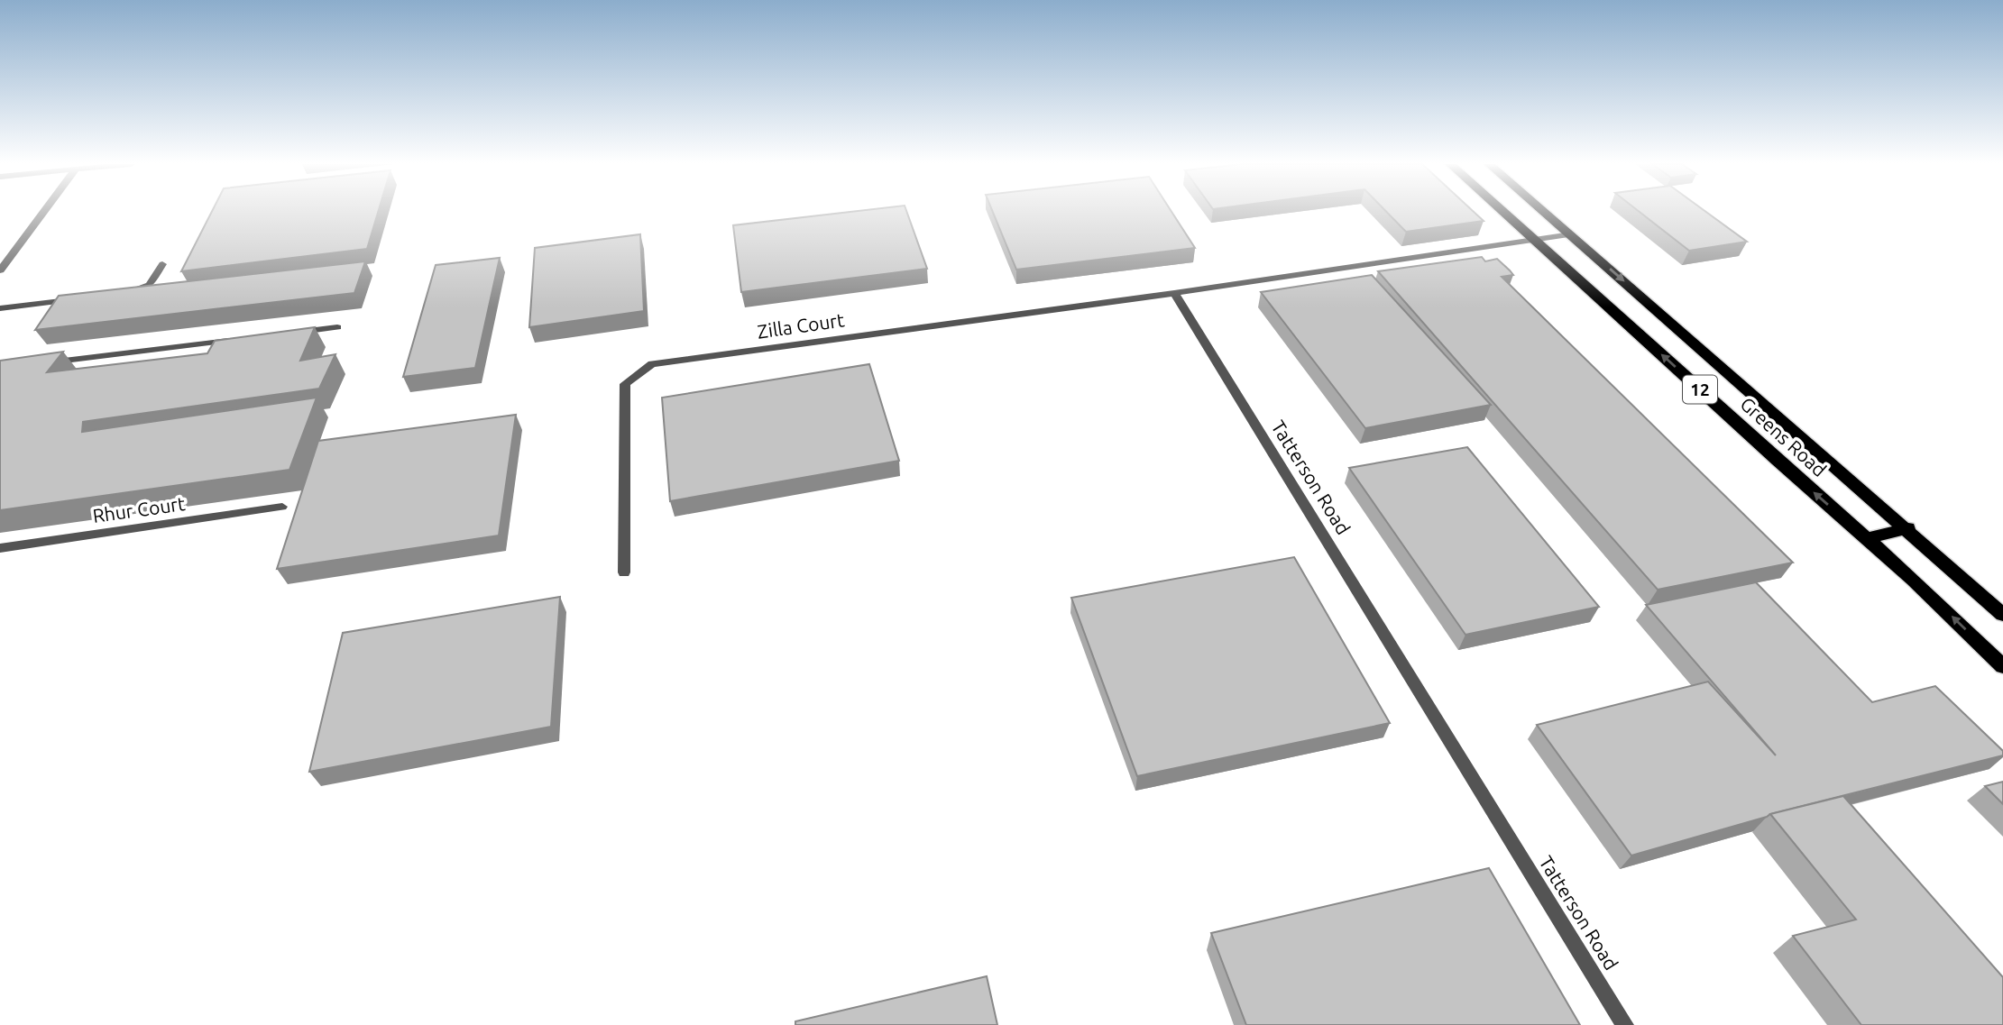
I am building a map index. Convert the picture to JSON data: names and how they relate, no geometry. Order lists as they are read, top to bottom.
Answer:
{
  "streets": {
    "main road": ["12", "Greens Road"],
    "street": ["Zilla Court", "Tatterson Road"],
    "lane": ["Rhur Court"]
  },
  "crossings": [
    ["Zilla Court", "Tatterson Road"]
  ]
}
